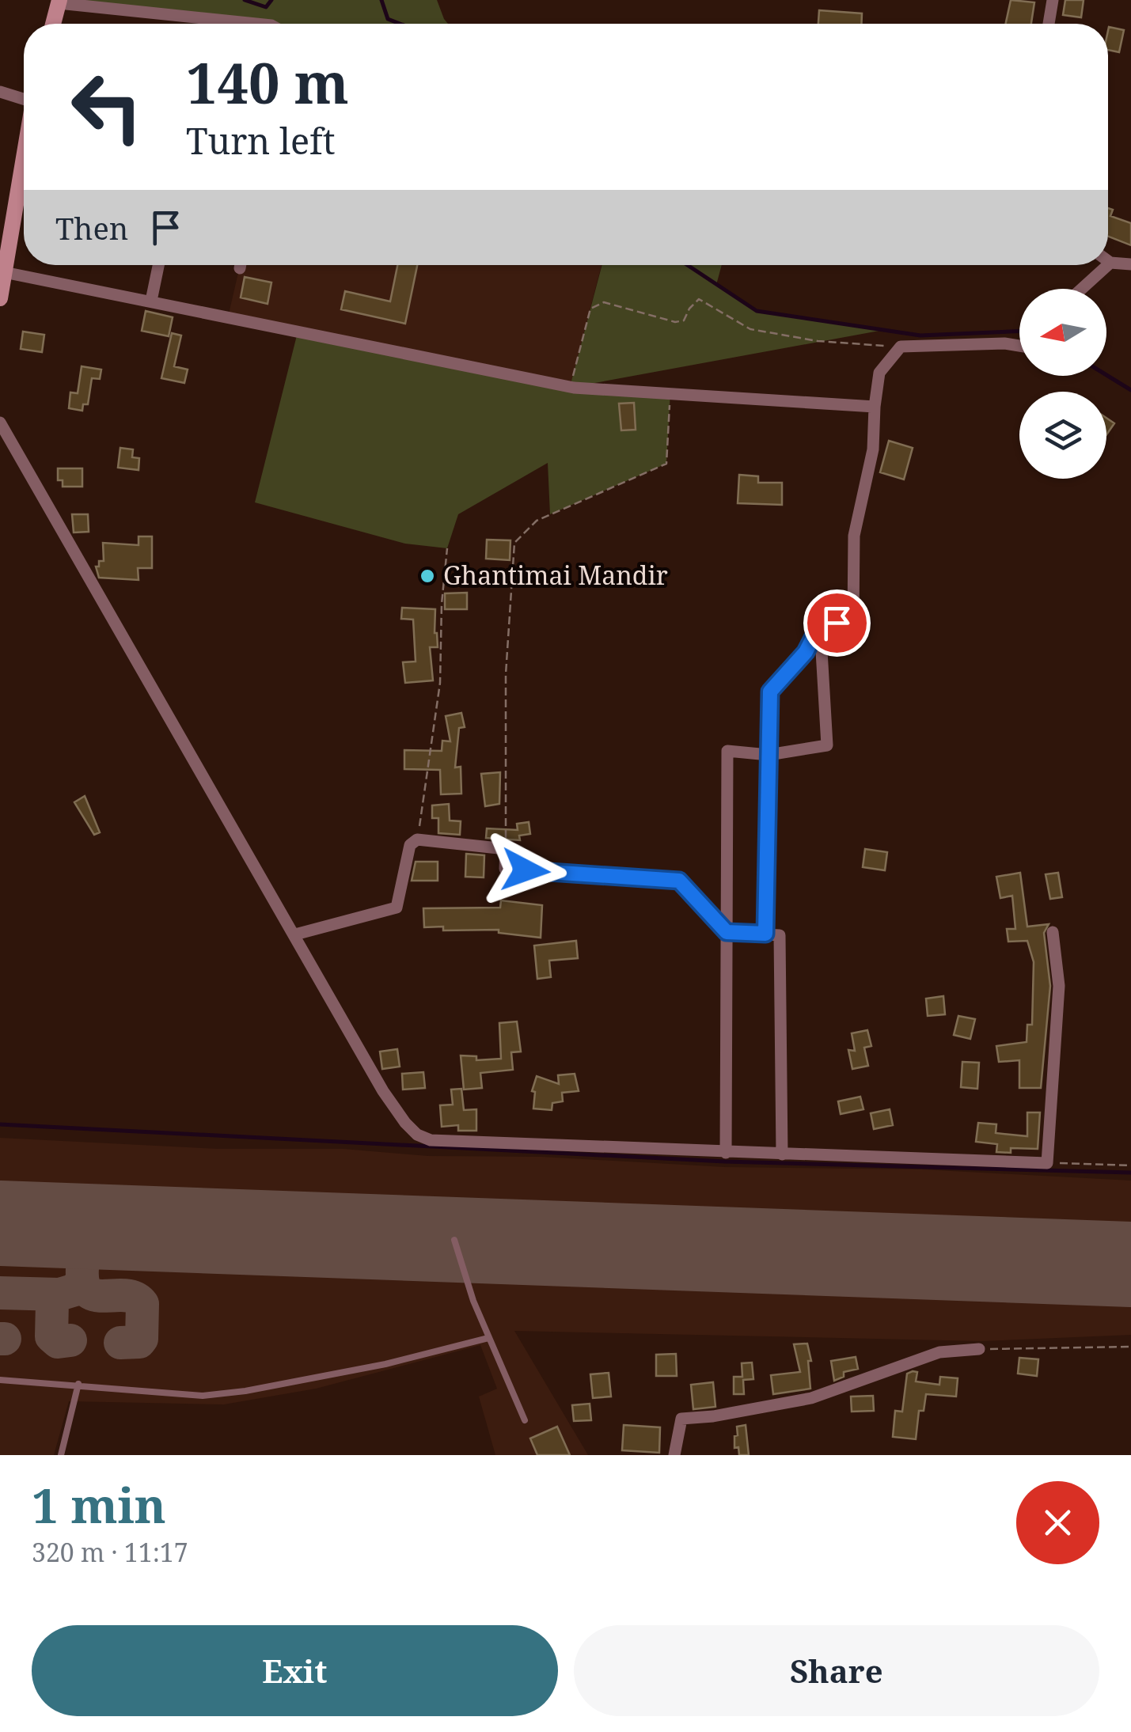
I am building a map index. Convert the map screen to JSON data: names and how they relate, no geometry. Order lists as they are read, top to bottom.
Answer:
{
  "places": ["Ghantimai Mandir"],
  "north": "left",
  "page": {
    "turn": ["140 m", "Turn left"],
    "then": "Then",
    "heading": ["1 min", "320 m · 11:17"],
    "buttons": ["Exit", "Share"]
  }
}
